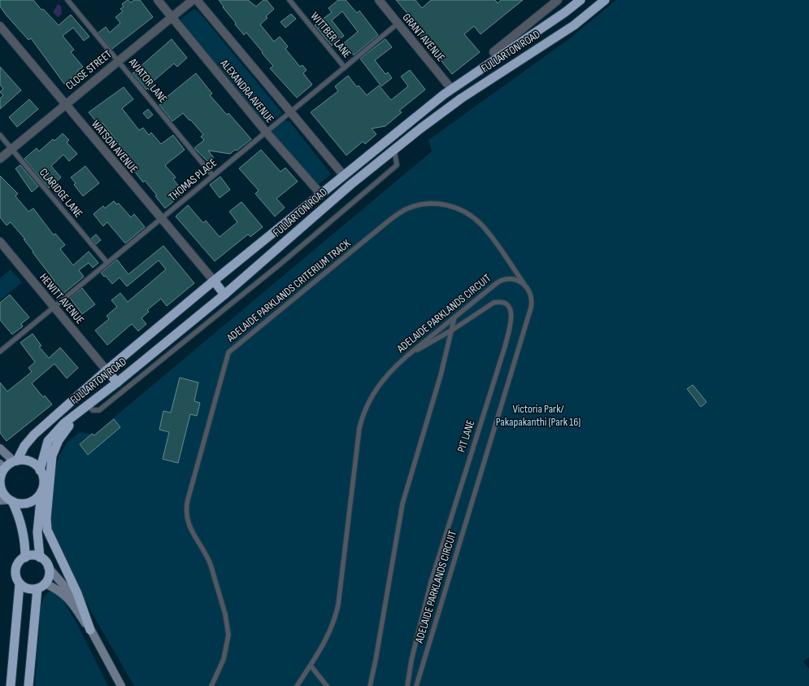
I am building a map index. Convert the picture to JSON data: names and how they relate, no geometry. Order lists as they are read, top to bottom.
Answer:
{
  "streets": {
    "highway": ["FULLARTON ROAD"],
    "street": [
      "GRANT AVENUE",
      "CLOSE STREET",
      "ALEXANDRA AVENUE",
      "WATSON AVENUE",
      "HEWITT AVENUE"
    ],
    "lane": [
      "WITTBER LANE",
      "AVIATOR LANE",
      "THOMAS PLACE",
      "CLARIDGE LANE",
      "ADELAIDE PARKLANDS CRITERIUM TRACK",
      "ADELAIDE PARKLANDS CIRCUIT",
      "PIT LANE"
    ]
  },
  "crossings": [
    ["WITTBER LANE", "THOMAS PLACE"],
    ["GRANT AVENUE", "FULLARTON ROAD"],
    ["GRANT AVENUE", "THOMAS PLACE"],
    ["FULLARTON ROAD", "ALEXANDRA AVENUE"],
    ["FULLARTON ROAD", "WATSON AVENUE"],
    ["FULLARTON ROAD", "HEWITT AVENUE"],
    ["CLOSE STREET", "AVIATOR LANE"],
    ["CLOSE STREET", "ALEXANDRA AVENUE"],
    ["CLOSE STREET", "WATSON AVENUE"],
    ["CLOSE STREET", "CLARIDGE LANE"],
    ["AVIATOR LANE", "THOMAS PLACE"],
    ["ALEXANDRA AVENUE", "THOMAS PLACE"],
    ["WATSON AVENUE", "THOMAS PLACE"],
    ["THOMAS PLACE", "CLARIDGE LANE"],
    ["THOMAS PLACE", "HEWITT AVENUE"],
    ["ADELAIDE PARKLANDS CRITERIUM TRACK", "ADELAIDE PARKLANDS CIRCUIT"],
    ["ADELAIDE PARKLANDS CIRCUIT", "PIT LANE"]
  ],
  "parks": ["Victoria Park/ Pakapakanthi (Park 16)"]
}
